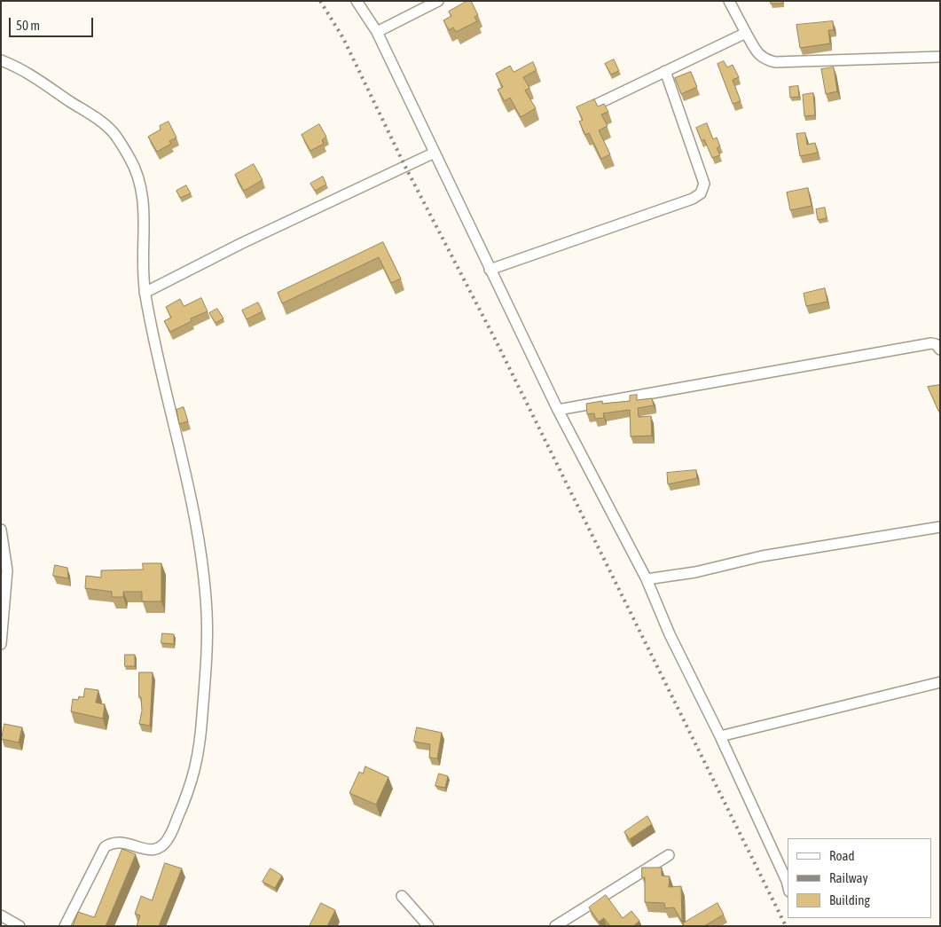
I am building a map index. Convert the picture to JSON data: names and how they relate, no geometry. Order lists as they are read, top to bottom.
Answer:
{
  "legend": ["Road", "Railway", "Building"],
  "scale_bar": "50 m"
}
